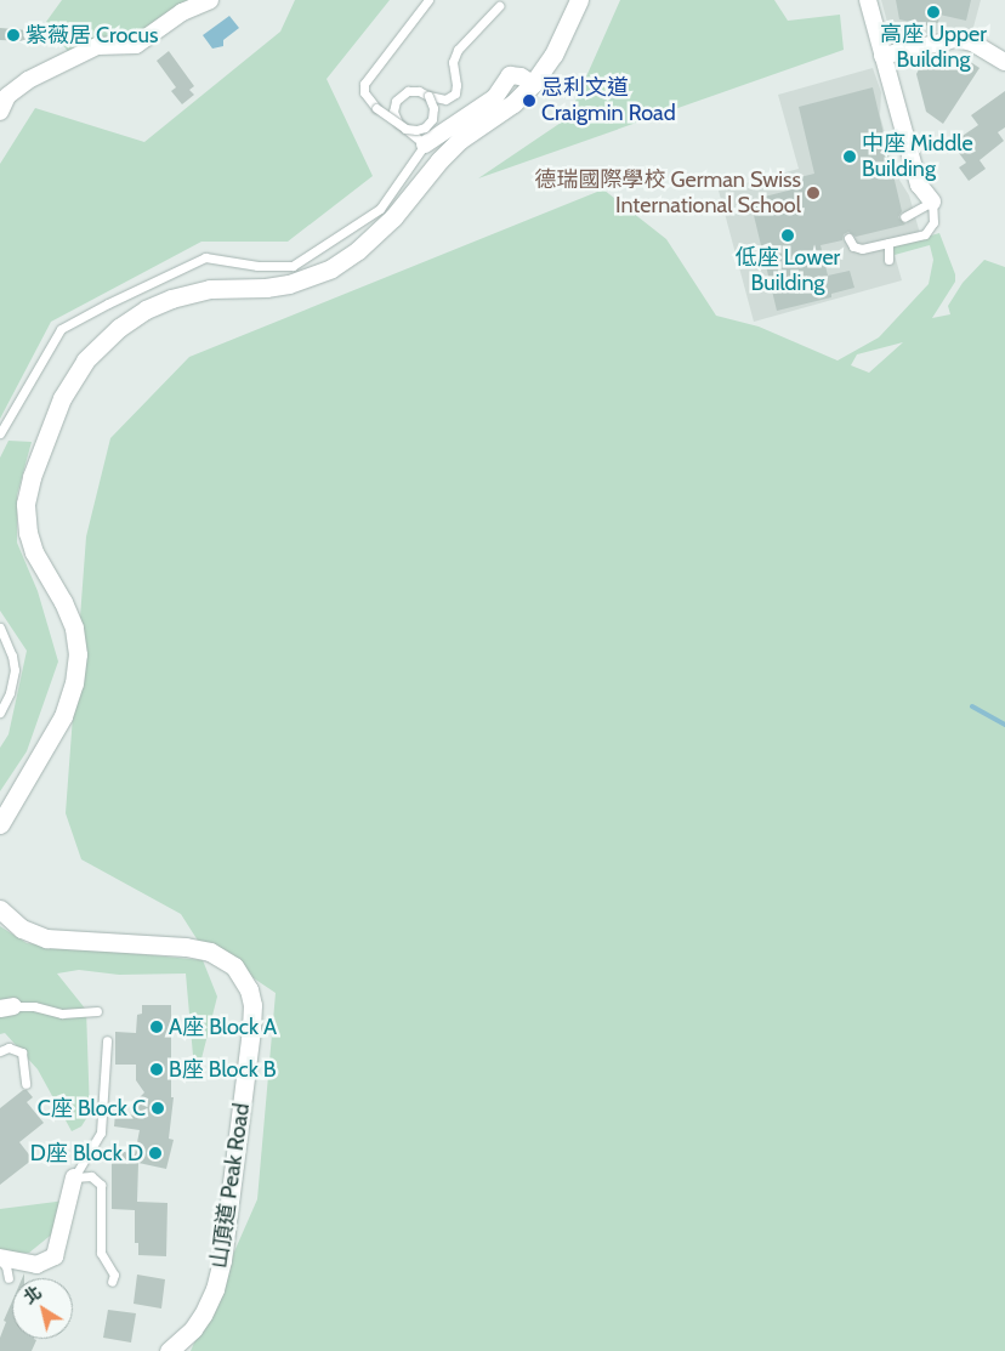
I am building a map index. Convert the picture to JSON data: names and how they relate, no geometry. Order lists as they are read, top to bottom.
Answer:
{
  "streets": {
    "main road": ["山頂道 Peak Road"]
  },
  "places": [
    "高座 Upper Building",
    "紫薇居 Crocus",
    "忌利文道 Craigmin Road",
    "中座 Middle Building",
    "德瑞國際學校 German Swiss International School",
    "低座 Lower Building",
    "A座 Block A",
    "B座 Block B",
    "C座 Block C",
    "D座 Block D"
  ],
  "north": "top left"
}
